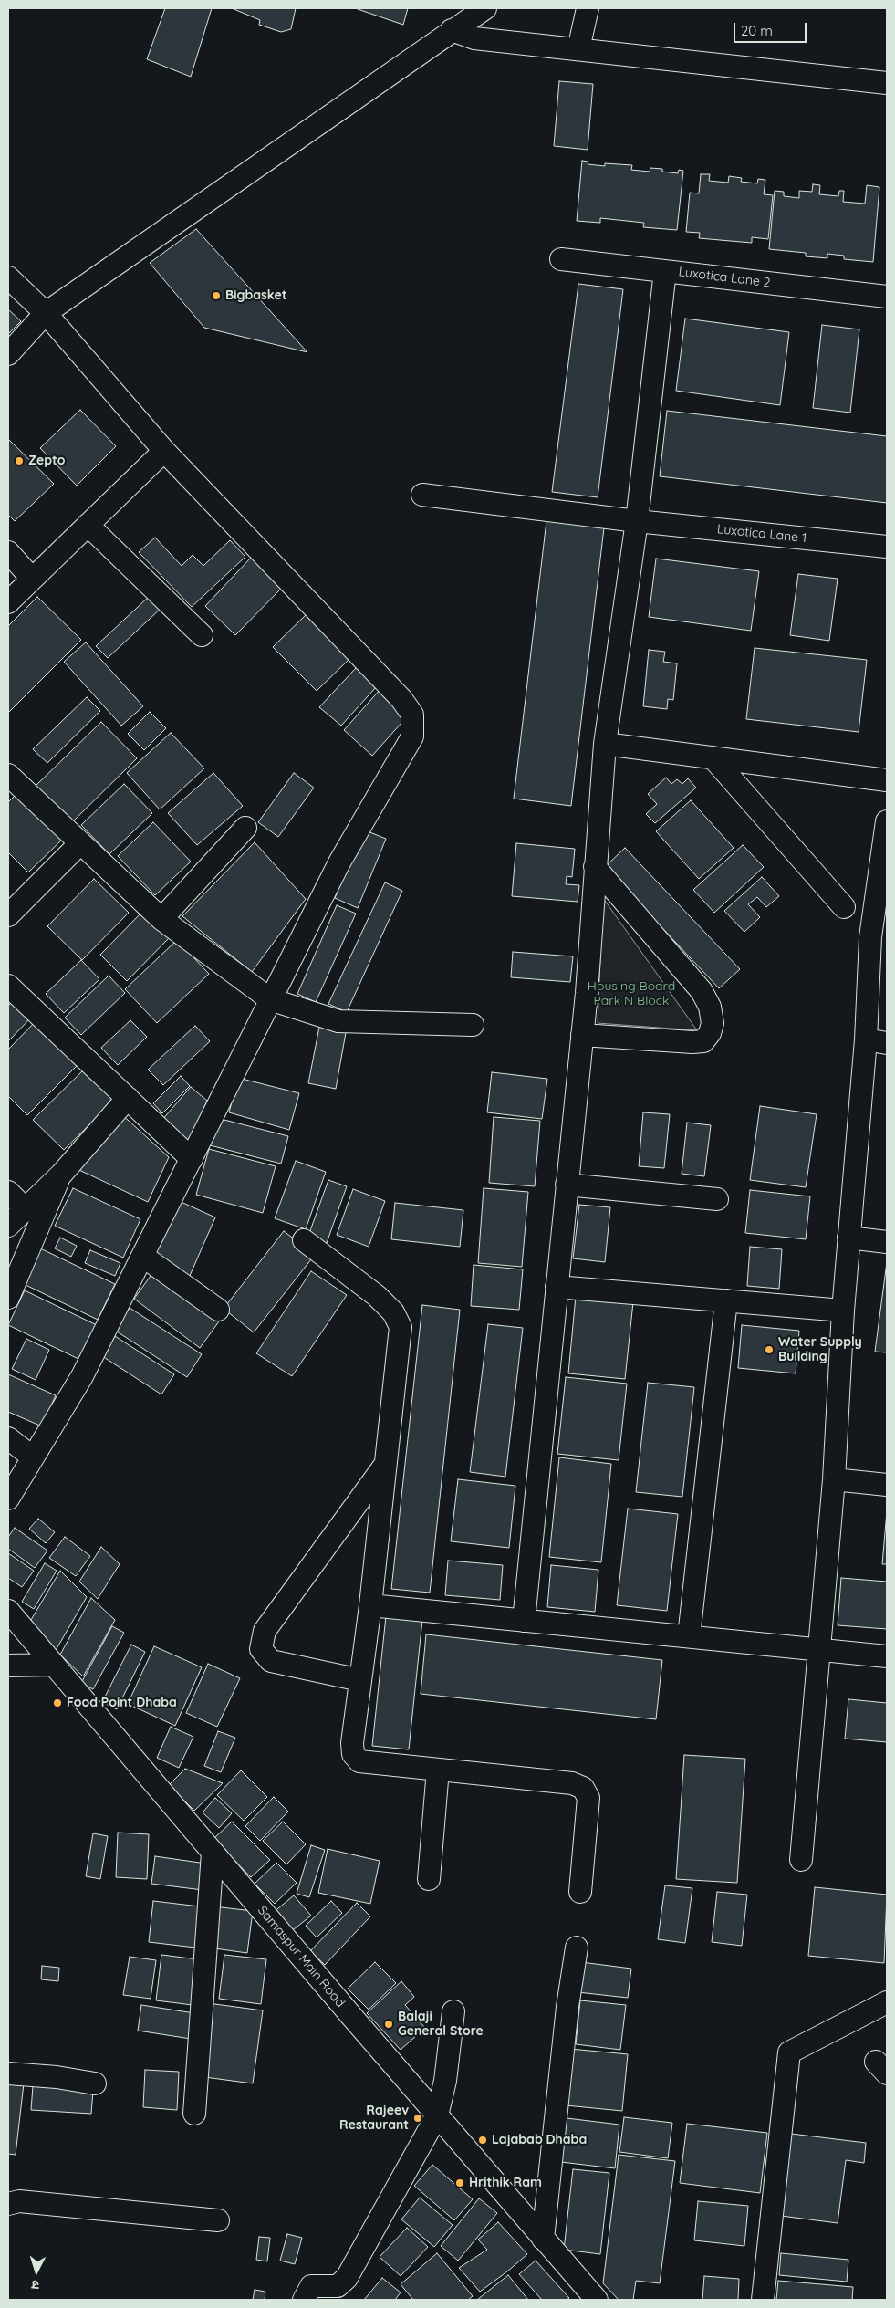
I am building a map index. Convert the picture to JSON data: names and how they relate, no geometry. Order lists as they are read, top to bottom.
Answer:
{
  "streets": {
    "street": ["Luxotica Lane 2", "Luxotica Lane 1", "Samaspur Main Road"]
  },
  "parks": ["Housing Board Park N Block"],
  "places": [
    "Bigbasket",
    "Zepto",
    "Water Supply Building",
    "Food Point Dhaba",
    "Balaji General Store",
    "Rajeev Restaurant",
    "Lajabab Dhaba",
    "Hrithik Ram"
  ],
  "scale_bar": "20 m",
  "north": "bottom"
}
